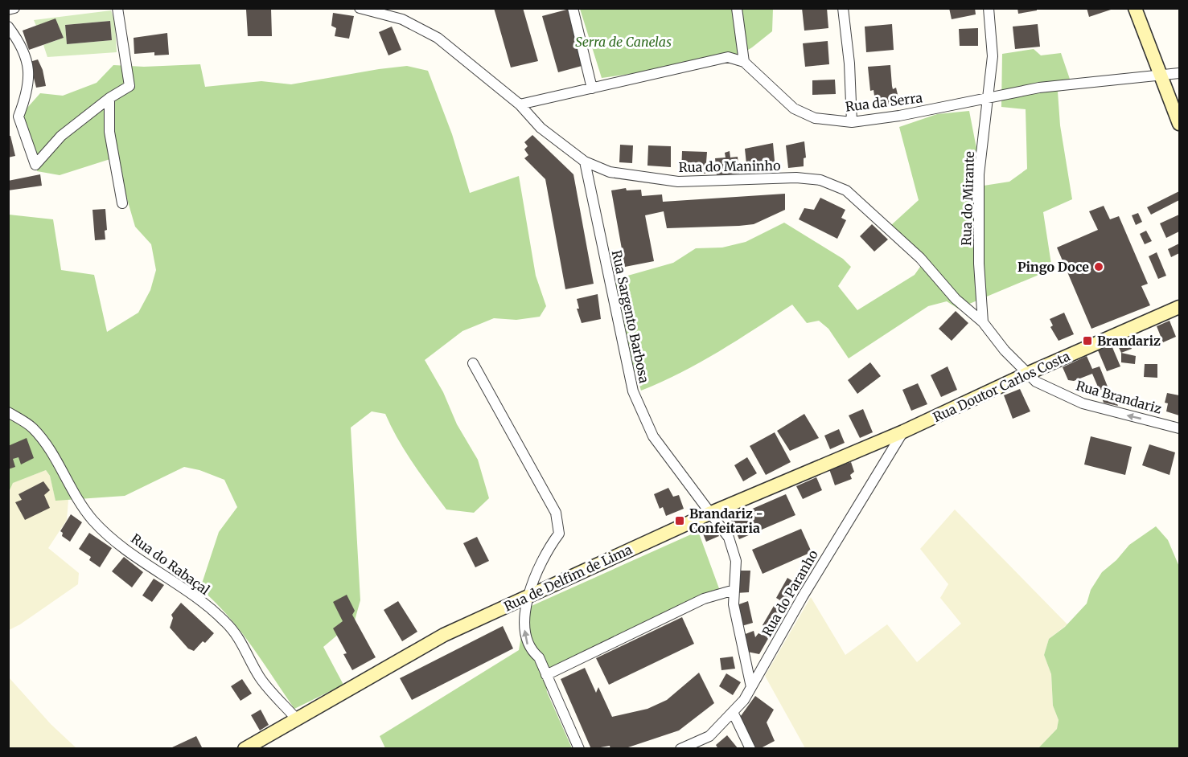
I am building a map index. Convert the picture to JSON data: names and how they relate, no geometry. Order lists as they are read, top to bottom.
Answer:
{
  "streets": {
    "main road": ["Rua Doutor Carlos Costa", "Rua de Delfim de Lima"],
    "street": [
      "Rua da Serra",
      "Rua do Maninho",
      "Rua do Mirante",
      "Rua Sargento Barbosa",
      "Rua Brandariz",
      "Rua do Rabaçal",
      "Rua do Paranho"
    ]
  },
  "crossings": [
    ["Rua da Serra", "Rua do Mirante"],
    ["Rua do Maninho", "Rua do Mirante"],
    ["Rua do Maninho", "Rua Sargento Barbosa"],
    ["Rua Sargento Barbosa", "Rua de Delfim de Lima"],
    ["Rua Sargento Barbosa", "Rua do Paranho"],
    ["Rua Doutor Carlos Costa", "Rua Brandariz"],
    ["Rua Doutor Carlos Costa", "Rua de Delfim de Lima"],
    ["Rua Doutor Carlos Costa", "Rua do Paranho"],
    ["Rua do Rabaçal", "Rua de Delfim de Lima"],
    ["Rua de Delfim de Lima", "Rua do Paranho"]
  ],
  "one_way": ["Rua Brandariz"],
  "parks": ["Serra de Canelas"],
  "places": {
    "other": ["Pingo Doce"],
    "transit": ["Brandariz", "Brandariz - Confeitaria"]
  }
}
